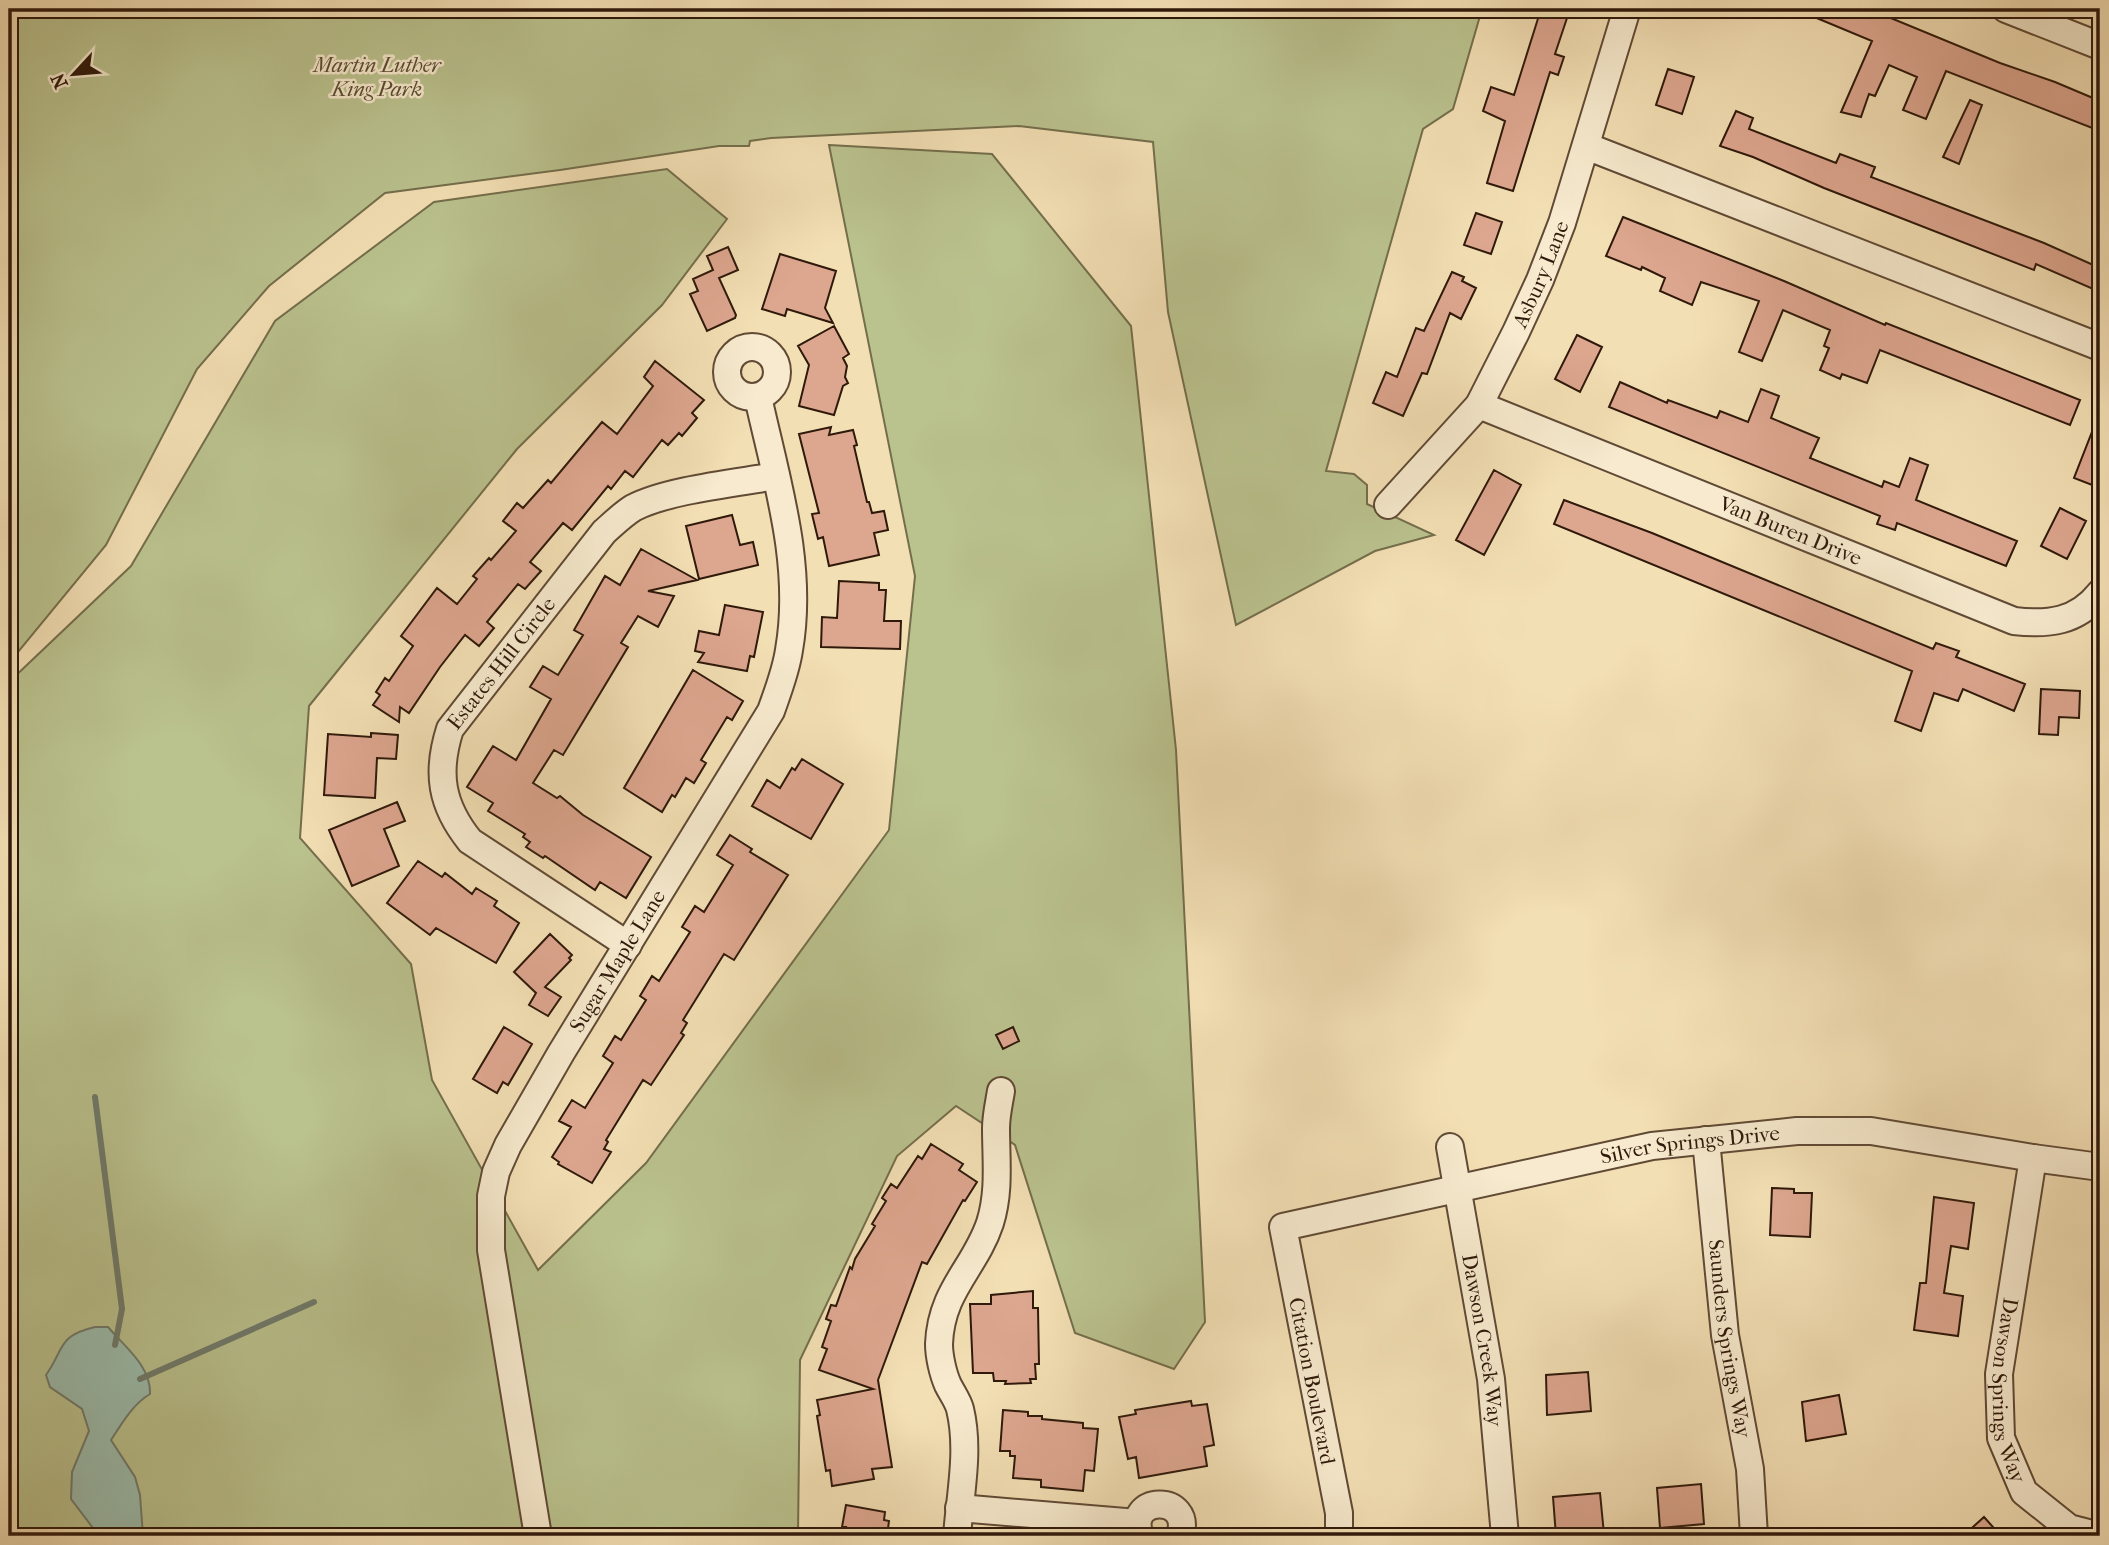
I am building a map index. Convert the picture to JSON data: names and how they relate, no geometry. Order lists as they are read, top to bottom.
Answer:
{
  "streets": {
    "street": [
      "Asbury Lane",
      "Van Buren Drive",
      "Estates Hill Circle",
      "Sugar Maple Lane",
      "Silver Springs Drive",
      "Saunders Springs Way",
      "Dawson Creek Way",
      "Citation Boulevard",
      "Dawson Springs Way"
    ]
  },
  "crossings": [
    ["Asbury Lane", "Van Buren Drive"],
    ["Estates Hill Circle", "Sugar Maple Lane"],
    ["Silver Springs Drive", "Saunders Springs Way"],
    ["Silver Springs Drive", "Dawson Creek Way"],
    ["Silver Springs Drive", "Citation Boulevard"],
    ["Silver Springs Drive", "Dawson Springs Way"]
  ],
  "parks": ["Martin Luther King Park"],
  "north": "bottom left"
}
